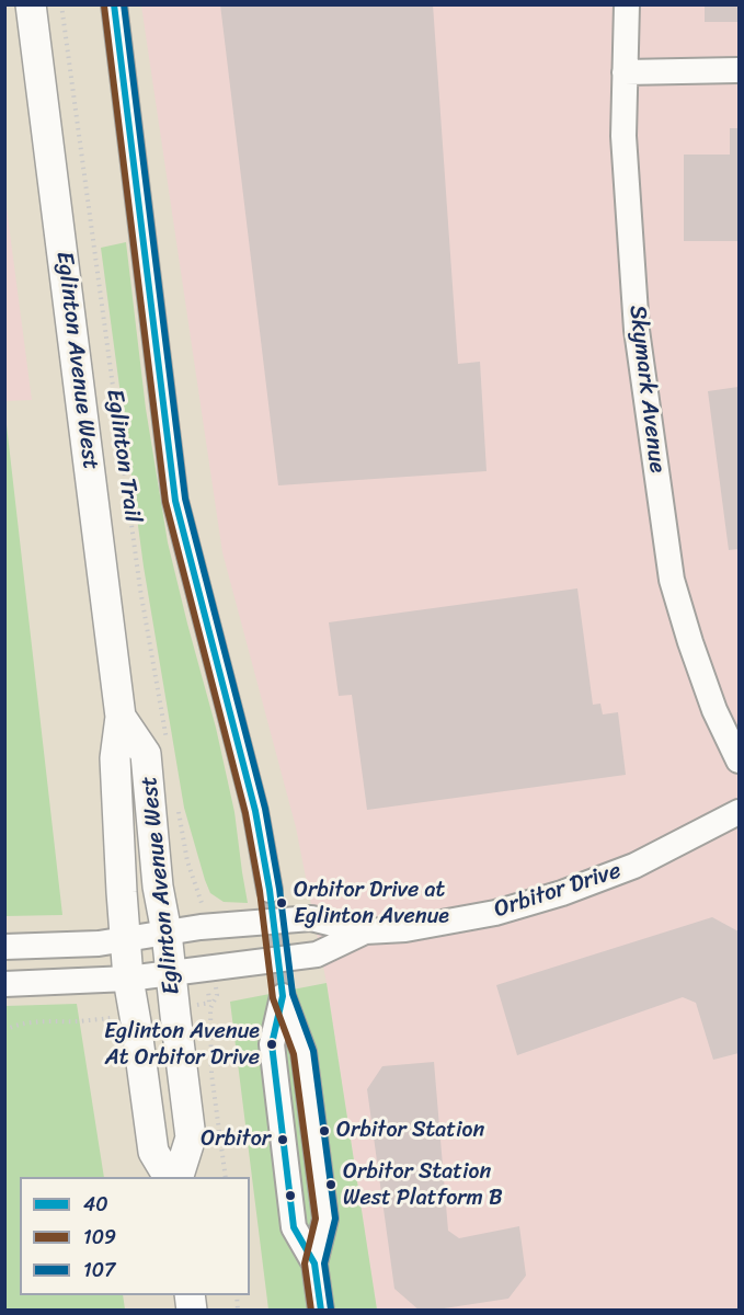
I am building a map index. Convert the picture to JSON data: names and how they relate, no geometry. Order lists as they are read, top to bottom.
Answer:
{
  "streets": {
    "main road": ["Eglinton Avenue West"],
    "street": ["Skymark Avenue", "Orbitor Drive"],
    "path": ["Eglinton Trail"]
  },
  "crossings": [
    ["Eglinton Avenue West", "Orbitor Drive"]
  ],
  "places": [
    "Orbitor Drive at Eglinton Avenue",
    "Eglinton Avenue At Orbitor Drive",
    "Orbitor Station",
    "Orbitor",
    "Orbitor Station West Platform B"
  ],
  "lines": ["transit line 40", "transit line 107", "transit line 109"],
  "legend": ["40", "109", "107"]
}
